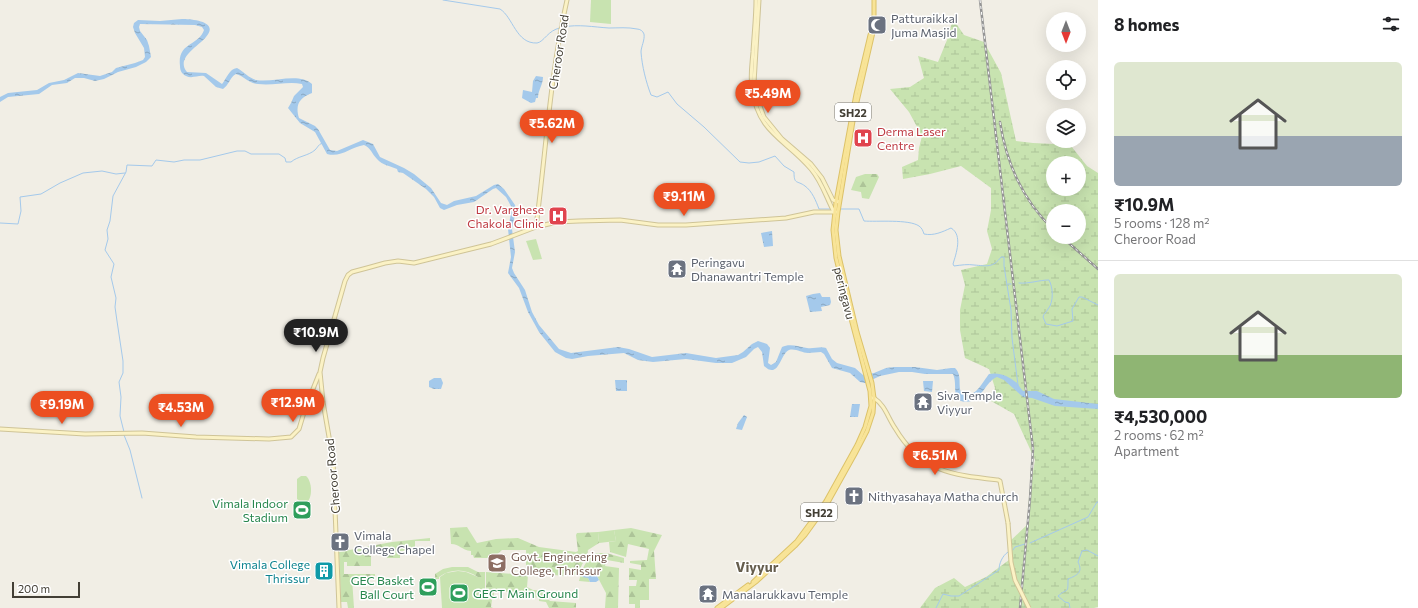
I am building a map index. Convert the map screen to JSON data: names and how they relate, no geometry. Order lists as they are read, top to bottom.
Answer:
{
  "streets": {
    "main road": ["Cheroor Road", "SH22", "peringavu"]
  },
  "crossings": [
    ["SH22", "peringavu"]
  ],
  "districts": ["Viyyur"],
  "places": {
    "mosque": ["Patturaikkal Juma Masjid"],
    "hospital": ["Derma Laser Centre", "Dr. Varghese Chakola Clinic"],
    "temple": ["Peringavu Dhanawantri Temple", "Siva Temple Viyyur", "Manalarukkavu Temple"],
    "church": ["Nithyasahaya Matha church", "Vimala College Chapel"],
    "sports": ["Vimala Indoor Stadium", "GEC Basket Ball Court", "GECT Main Ground"],
    "school or university": ["Govt. Engineering College, Thrissur"],
    "building": ["Vimala College Thrissur"]
  },
  "scale_bar": "200 m",
  "north": "bottom",
  "page": {
    "heading": "8 homes",
    "map_buttons": ["+", "−"],
    "list": [
      {
        "name": "₹10.9M",
        "note": "5 rooms · 128 m² · Cheroor Road"
      },
      {
        "name": "₹4,530,000",
        "note": "2 rooms · 62 m² · Apartment"
      }
    ],
    "price": [
      "₹5.49M",
      "₹5.62M",
      "₹9.11M",
      "₹10.9M",
      "₹12.9M",
      "₹9.19M",
      "₹4.53M",
      "₹6.51M"
    ],
    "scale": "200 m"
  }
}
